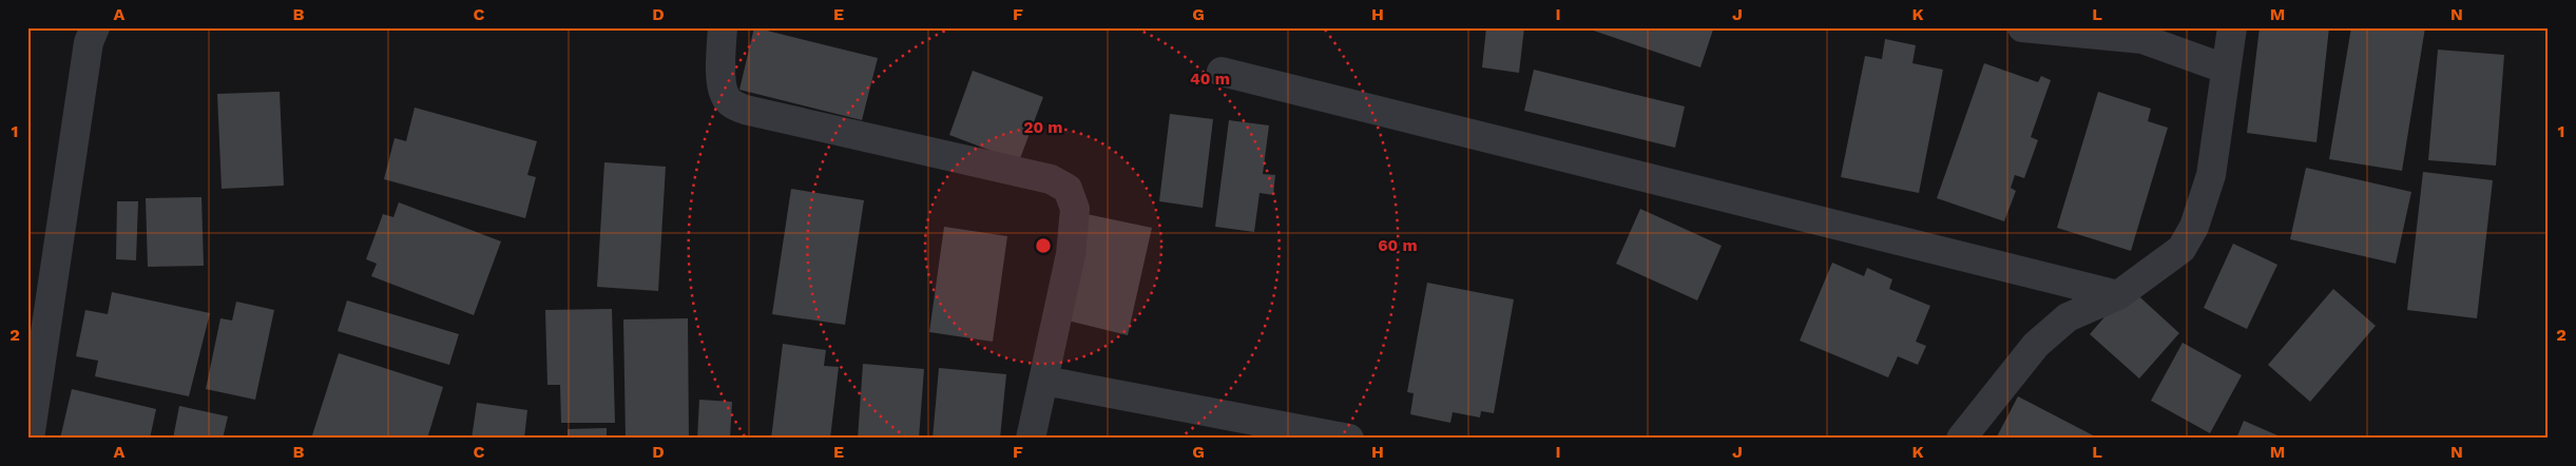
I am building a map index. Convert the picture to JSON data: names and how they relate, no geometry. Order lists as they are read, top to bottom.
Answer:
{
  "grid": {
    "columns": [
      "A",
      "B",
      "C",
      "D",
      "E",
      "F",
      "G",
      "H",
      "I",
      "J",
      "K",
      "L",
      "M",
      "N"
    ],
    "rows": ["1", "2"]
  },
  "rings": ["40 m", "20 m", "60 m"]
}
